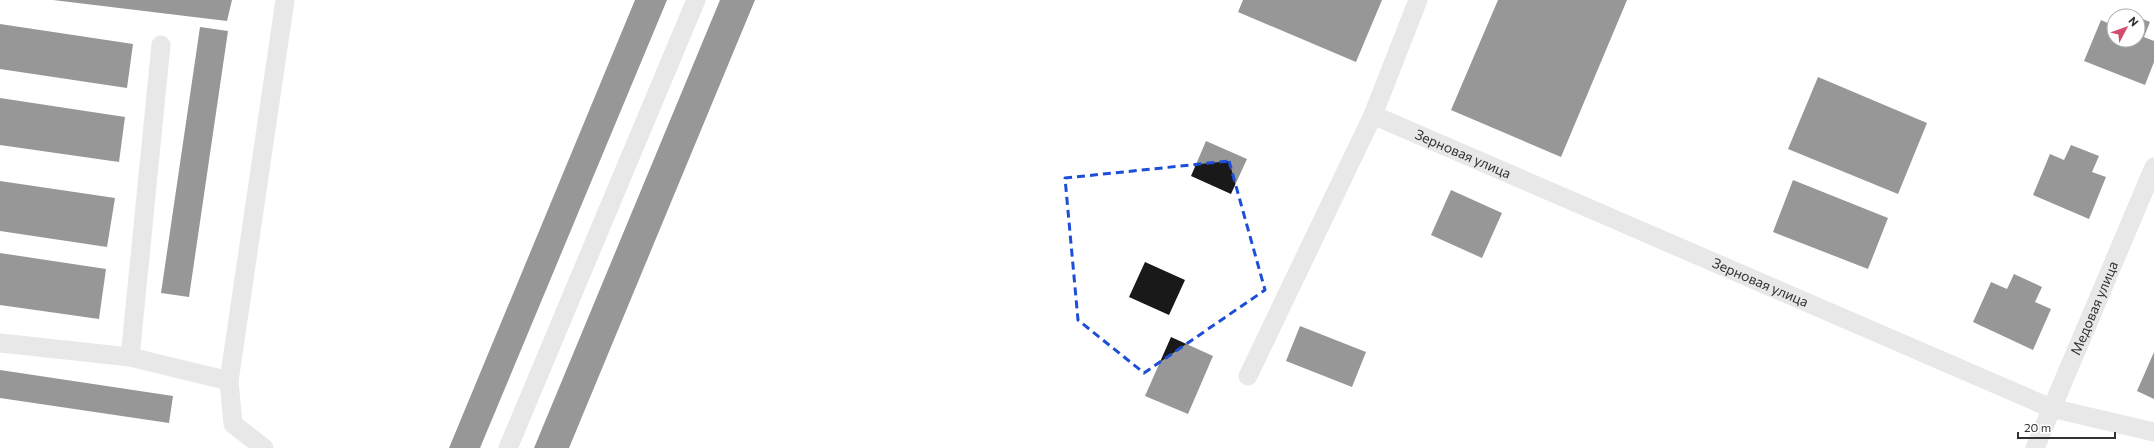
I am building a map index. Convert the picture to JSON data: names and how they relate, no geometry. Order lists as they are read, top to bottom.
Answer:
{
  "streets": {
    "lane": ["Зерновая улица", "Медовая улица"]
  },
  "crossings": [
    ["Зерновая улица", "Медовая улица"]
  ],
  "scale_bar": "20 m",
  "north": "top right"
}
